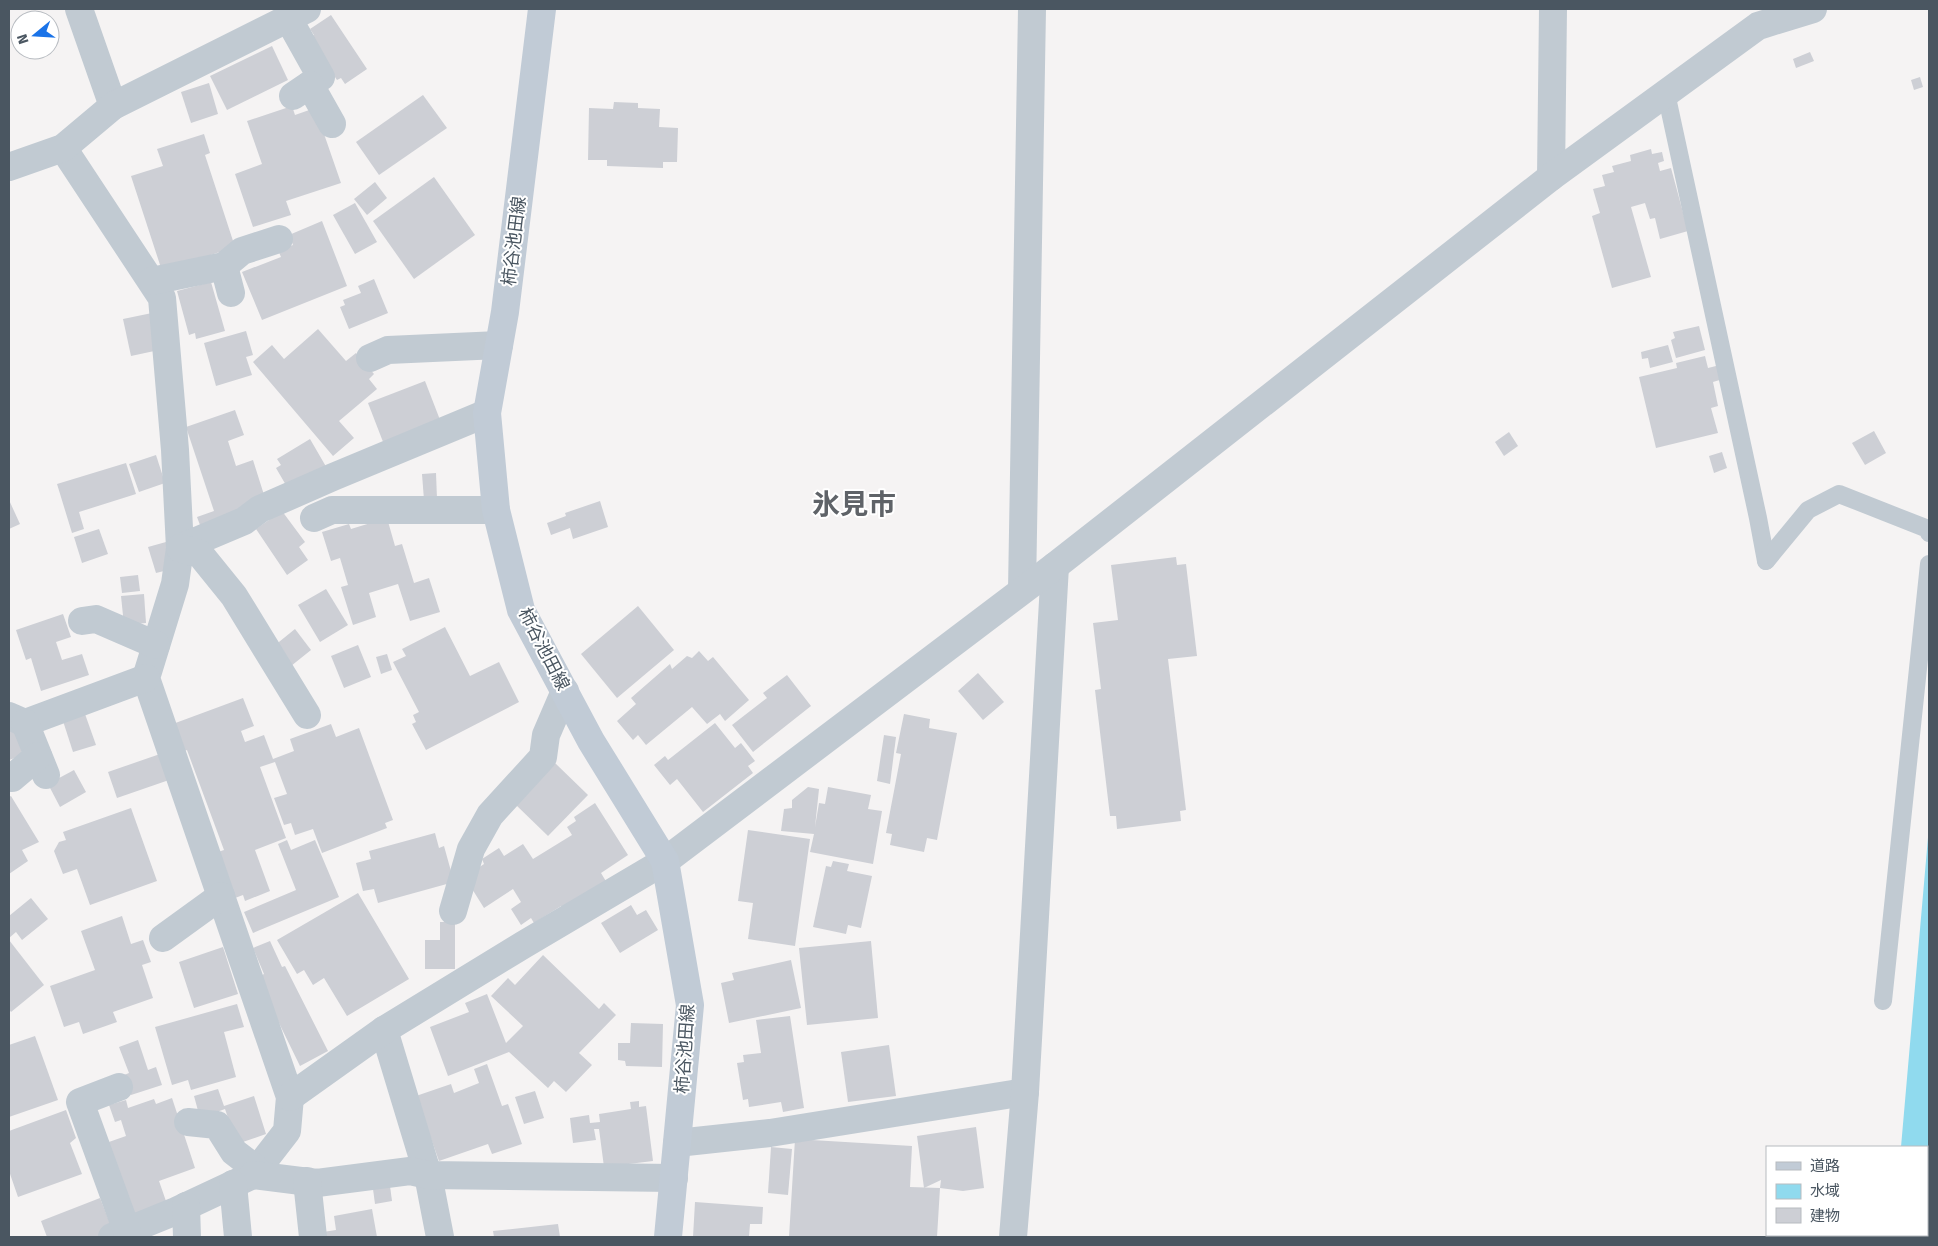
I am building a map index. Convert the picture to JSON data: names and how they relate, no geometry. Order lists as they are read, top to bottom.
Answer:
{
  "streets": {
    "main road": ["柿谷池田線"]
  },
  "districts": ["氷見市"],
  "legend": ["道路", "水域", "建物"],
  "north": "left"
}
